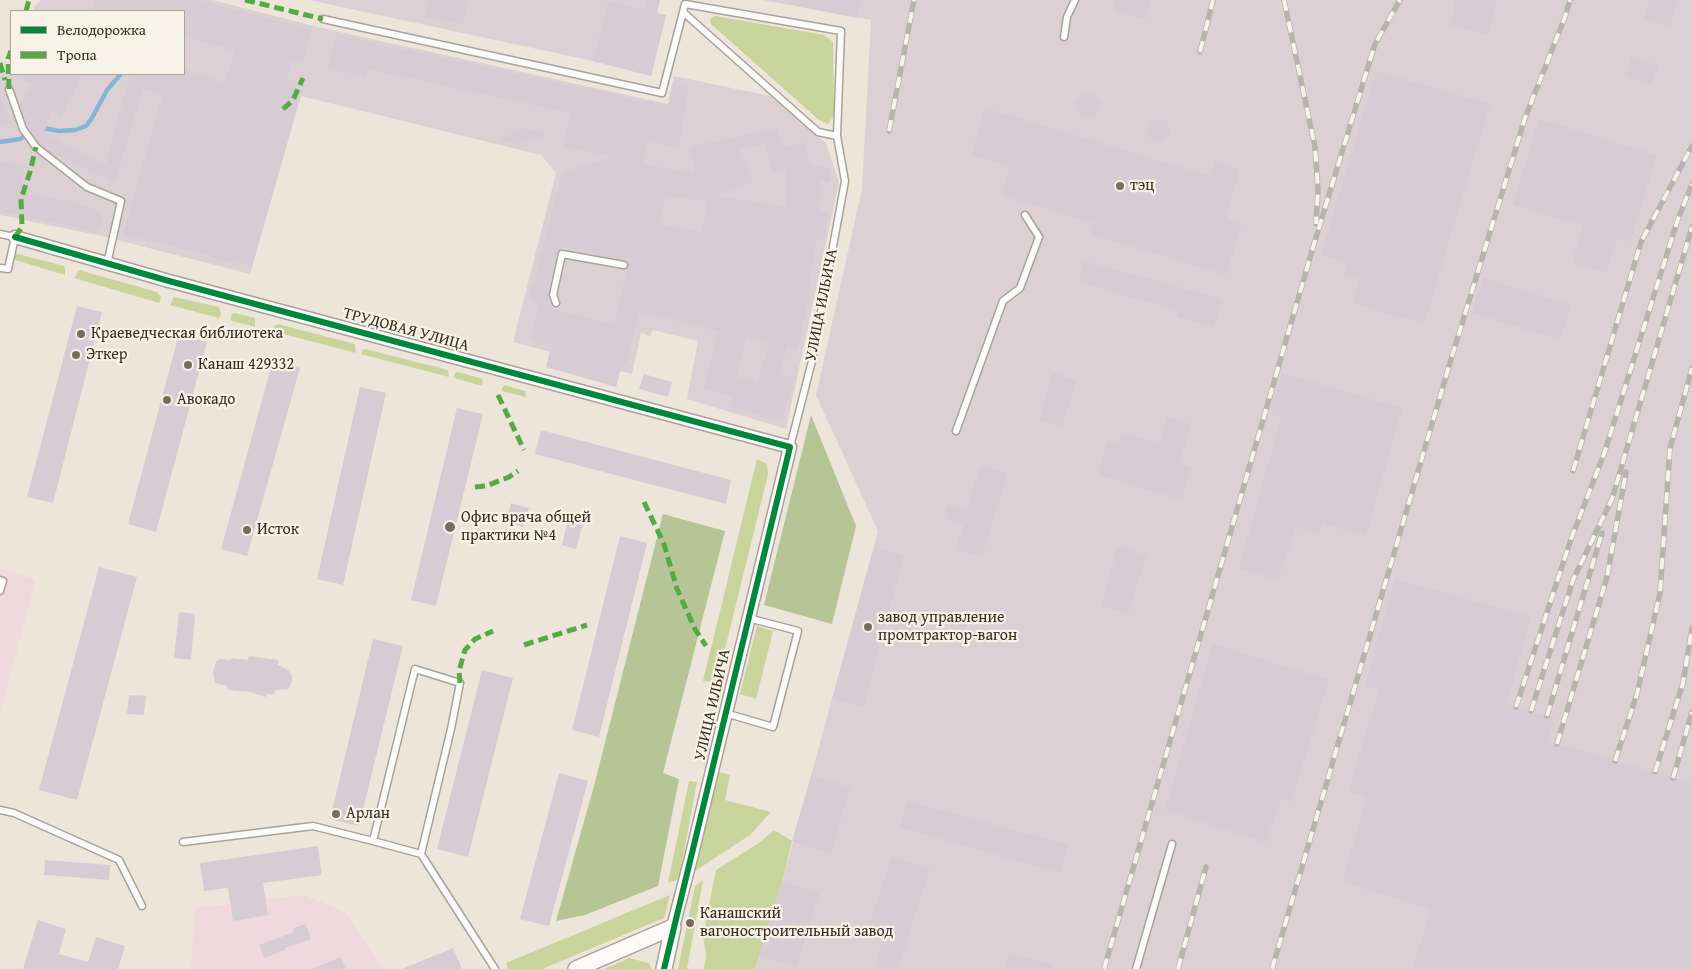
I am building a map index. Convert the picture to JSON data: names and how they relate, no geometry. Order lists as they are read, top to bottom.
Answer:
{
  "streets": {
    "street": ["УЛИЦА ИЛЬИЧА", "ТРУДОВАЯ УЛИЦА"]
  },
  "crossings": [
    ["УЛИЦА ИЛЬИЧА", "ТРУДОВАЯ УЛИЦА"]
  ],
  "places": [
    "тэц",
    "Краеведческая библиотека",
    "Эткер",
    "Канаш 429332",
    "Авокадо",
    "Офис врача общей практики №4",
    "Исток",
    "завод управление промтрактор-вагон",
    "Арлан",
    "Канашский вагоностроительный завод"
  ],
  "legend": ["Велодорожка", "Тропа"]
}
